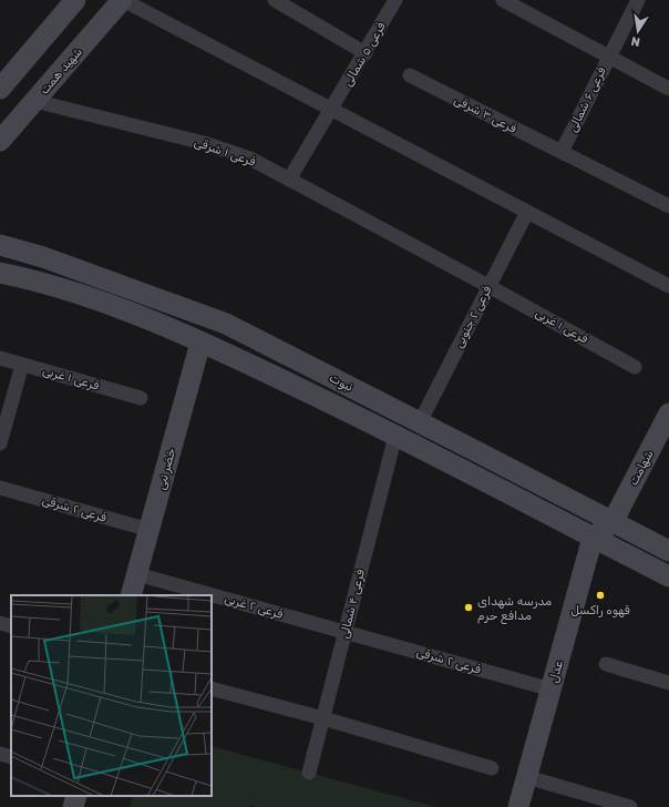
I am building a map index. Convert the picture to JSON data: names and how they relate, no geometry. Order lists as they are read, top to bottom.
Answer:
{
  "streets": {
    "main road": [
      "شهید همت",
      "نبوت",
      "شهامت",
      "خضر نبی",
      "عدل"
    ],
    "street": [
      "فرعی ۵ شمالی",
      "فرعی ۶ شمالی",
      "فرعی ۳ شرقی",
      "فرعی ۱ شرقی",
      "فرعی ۲ جنوبی",
      "فرعی ۱ غربی",
      "فرعی ۲ شرقی",
      "فرعی ۴ شمالی",
      "فرعی ۲ غربی"
    ]
  },
  "crossings": [
    ["فرعی ۵ شمالی", "فرعی ۱ شرقی"],
    ["شهید همت", "فرعی ۱ شرقی"],
    ["فرعی ۶ شمالی", "فرعی ۳ شرقی"],
    ["فرعی ۲ جنوبی", "فرعی ۱ غربی"],
    ["فرعی ۲ جنوبی", "نبوت"],
    ["نبوت", "شهامت"],
    ["نبوت", "خضر نبی"],
    ["نبوت", "فرعی ۴ شمالی"],
    ["نبوت", "عدل"],
    ["خضر نبی", "فرعی ۲ شرقی"],
    ["خضر نبی", "فرعی ۲ غربی"],
    ["فرعی ۲ شرقی", "فرعی ۴ شمالی"],
    ["فرعی ۲ شرقی", "فرعی ۲ غربی"],
    ["فرعی ۲ شرقی", "عدل"],
    ["فرعی ۴ شمالی", "فرعی ۲ غربی"]
  ],
  "places": ["قهوه راکسل", "مدرسه شهدای مدافع حرم"],
  "north": "bottom"
}
